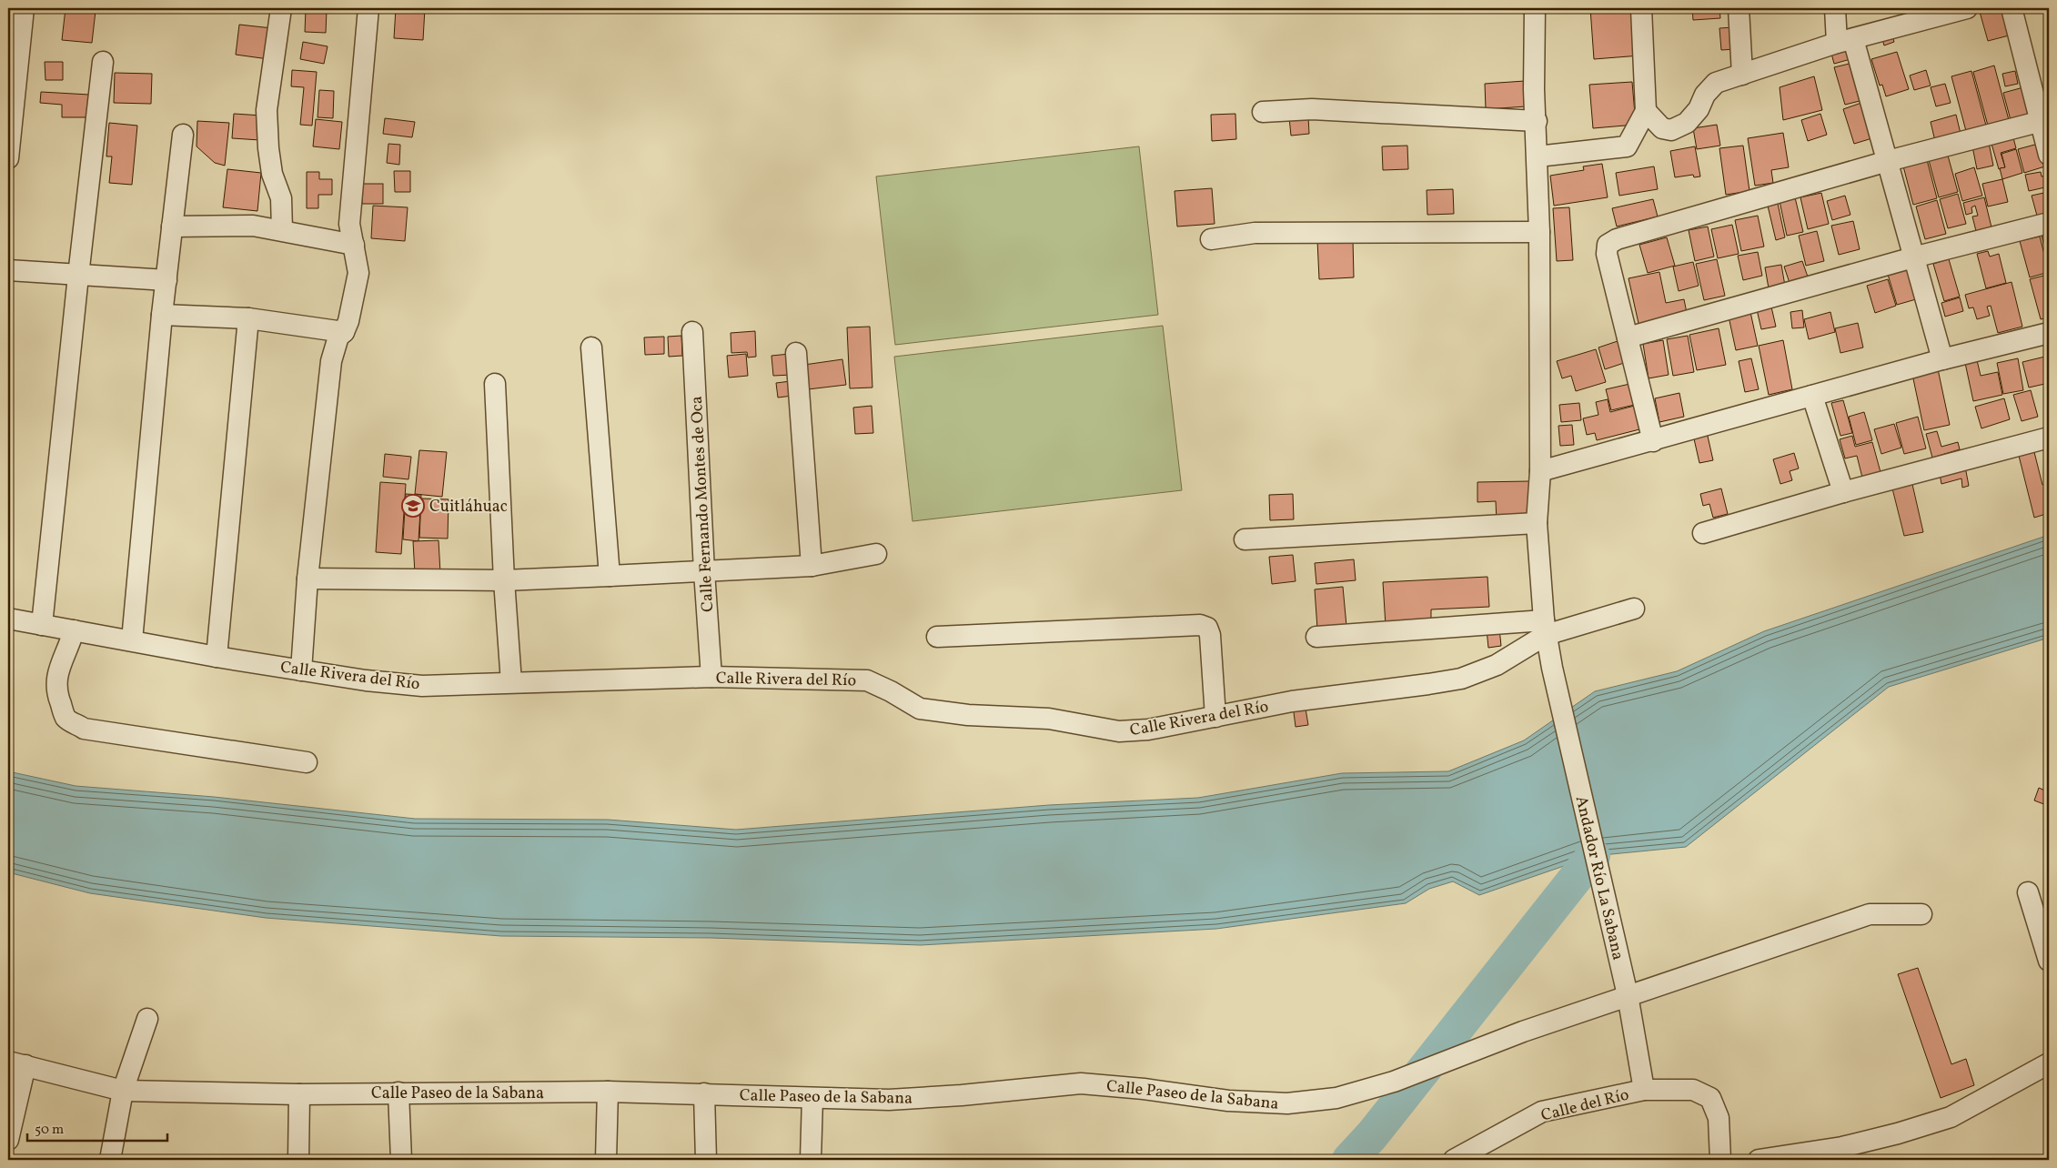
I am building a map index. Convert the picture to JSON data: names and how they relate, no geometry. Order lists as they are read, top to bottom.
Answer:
{
  "streets": {
    "street": [
      "Calle Fernando Montes de Oca",
      "Calle Rivera del Río",
      "Andador Río La Sabana",
      "Calle Paseo de la Sabana",
      "Calle del Río"
    ]
  },
  "crossings": [
    ["Calle Fernando Montes de Oca", "Calle Rivera del Río"],
    ["Calle Rivera del Río", "Andador Río La Sabana"],
    ["Andador Río La Sabana", "Calle Paseo de la Sabana"],
    ["Andador Río La Sabana", "Calle del Río"]
  ],
  "places": {
    "school or university": ["Cuitláhuac"]
  },
  "scale_bar": "50 m"
}
